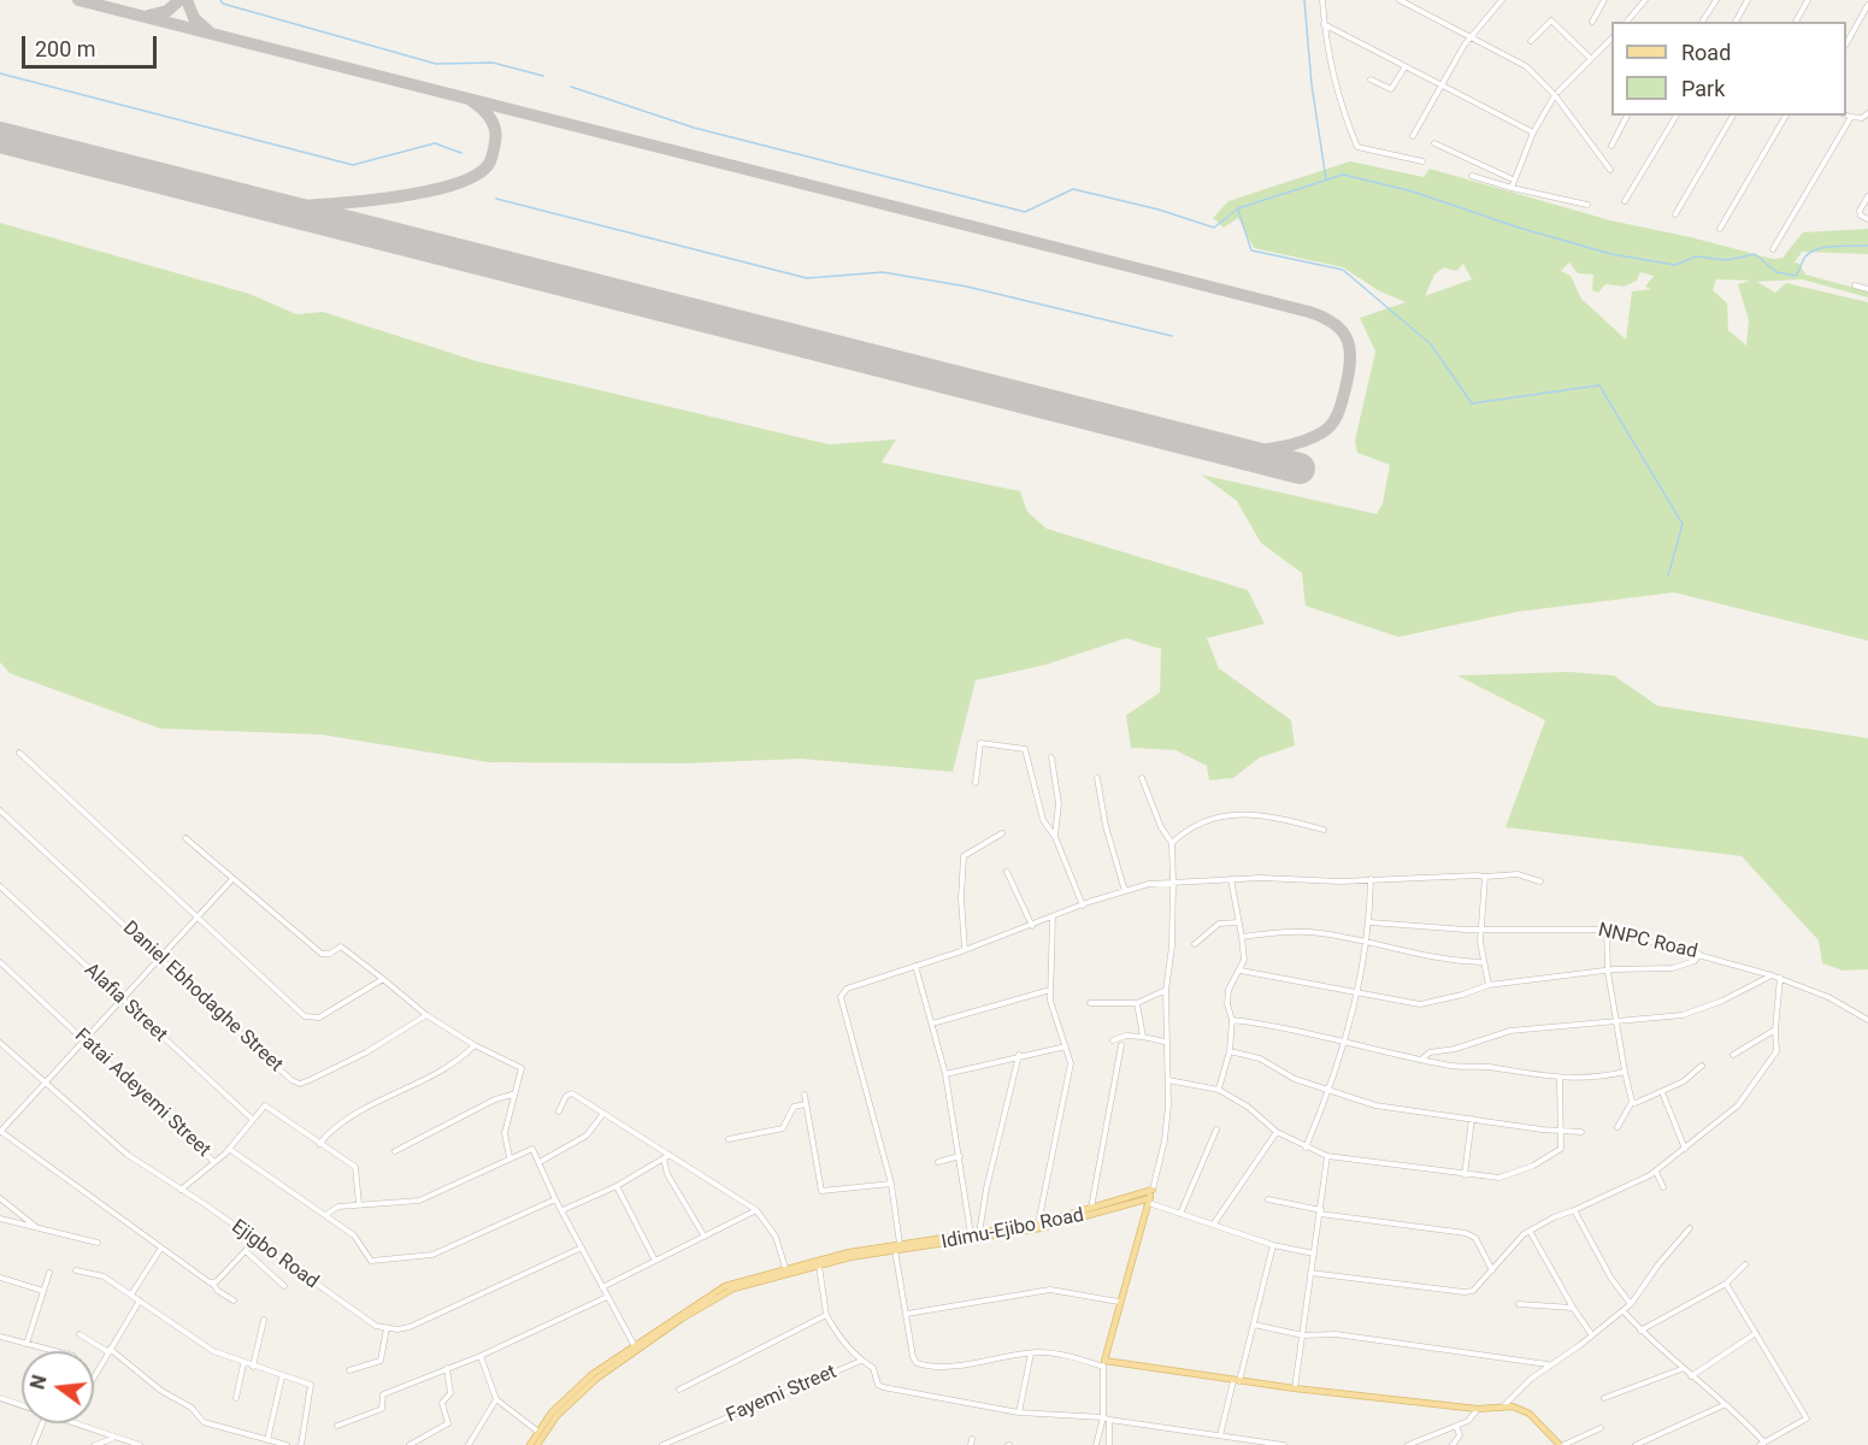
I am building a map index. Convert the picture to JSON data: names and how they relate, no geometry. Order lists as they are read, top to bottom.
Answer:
{
  "streets": {
    "main road": ["Idimu-Ejibo Road"],
    "street": [
      "NNPC Road",
      "Daniel Ebhodaghe Street",
      "Alafia Street",
      "Fatai Adeyemi Street",
      "Ejigbo Road",
      "Fayemi Street"
    ]
  },
  "crossings": [
    ["Alafia Street", "Fatai Adeyemi Street"]
  ],
  "legend": ["Road", "Park"],
  "scale_bar": "200 m",
  "north": "left"
}
